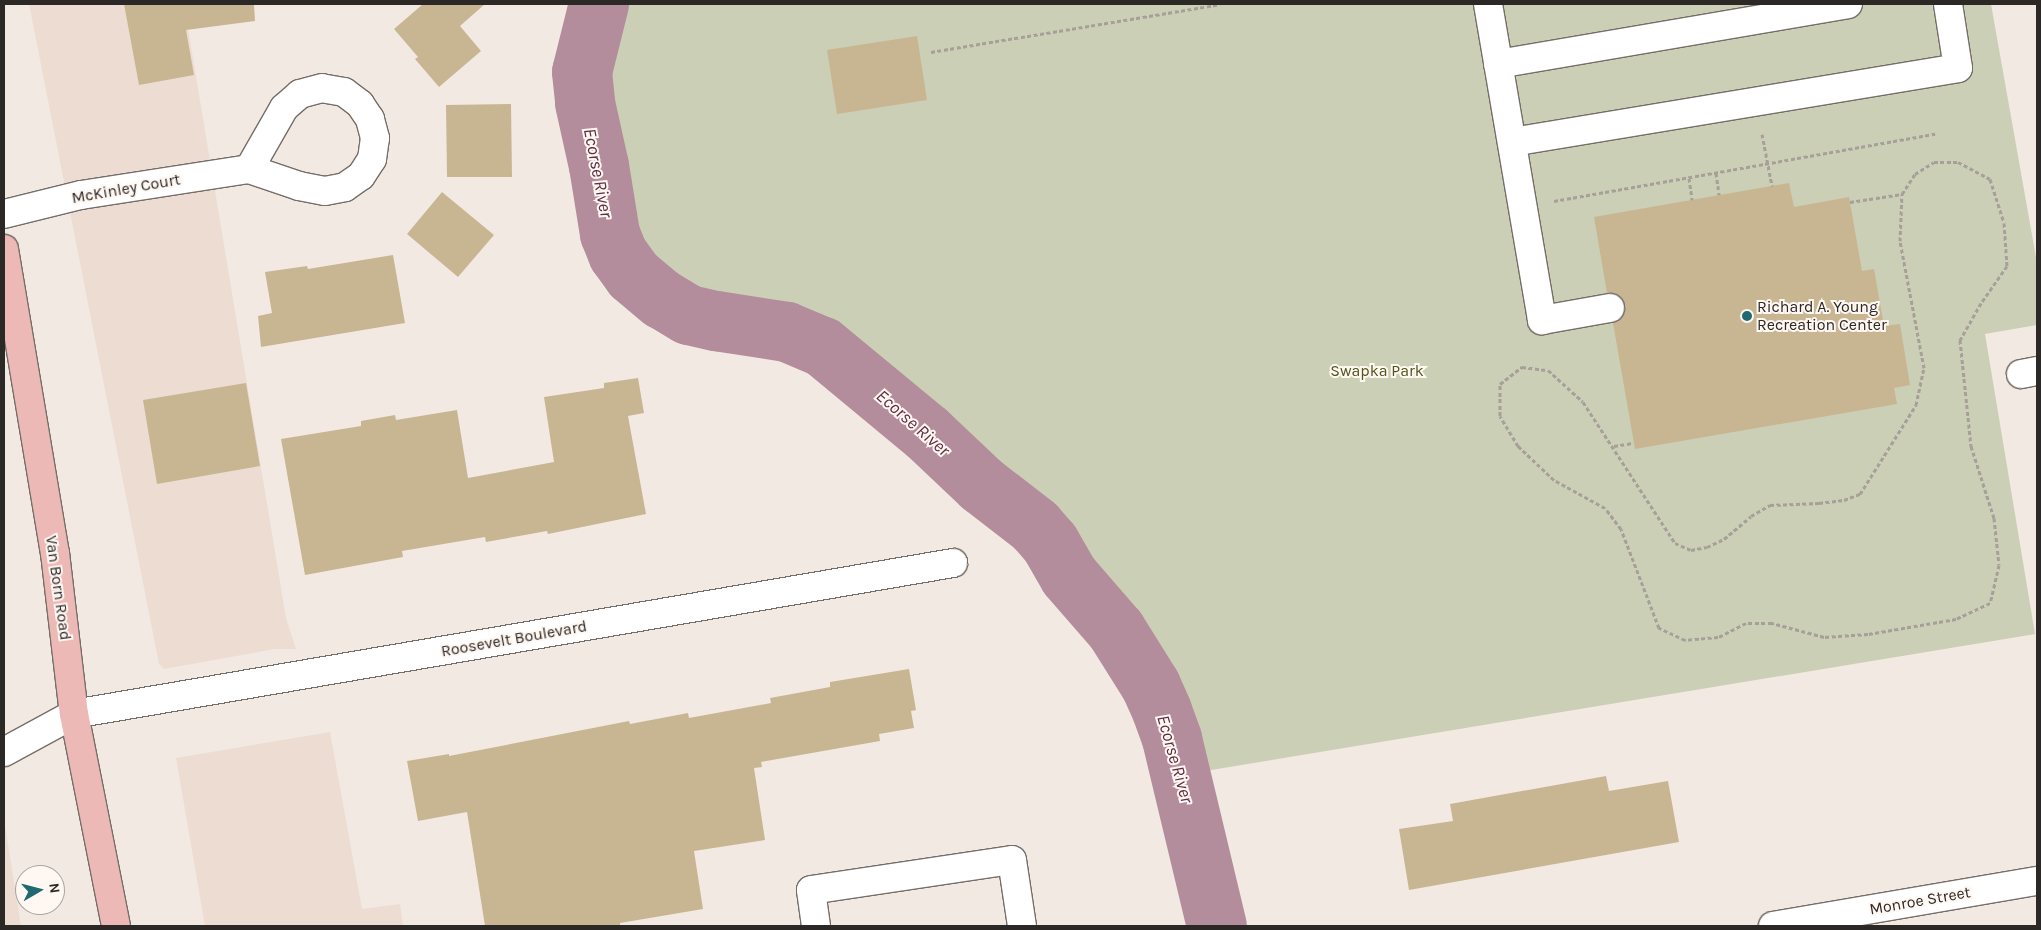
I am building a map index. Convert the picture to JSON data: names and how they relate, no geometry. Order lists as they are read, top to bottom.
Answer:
{
  "streets": {
    "main road": ["Van Born Road"],
    "street": ["McKinley Court", "Roosevelt Boulevard", "Monroe Street"]
  },
  "crossings": [
    ["Van Born Road", "Roosevelt Boulevard"]
  ],
  "water": ["Ecorse River"],
  "parks": ["Swapka Park"],
  "places": ["Richard A. Young Recreation Center"],
  "north": "right"
}
